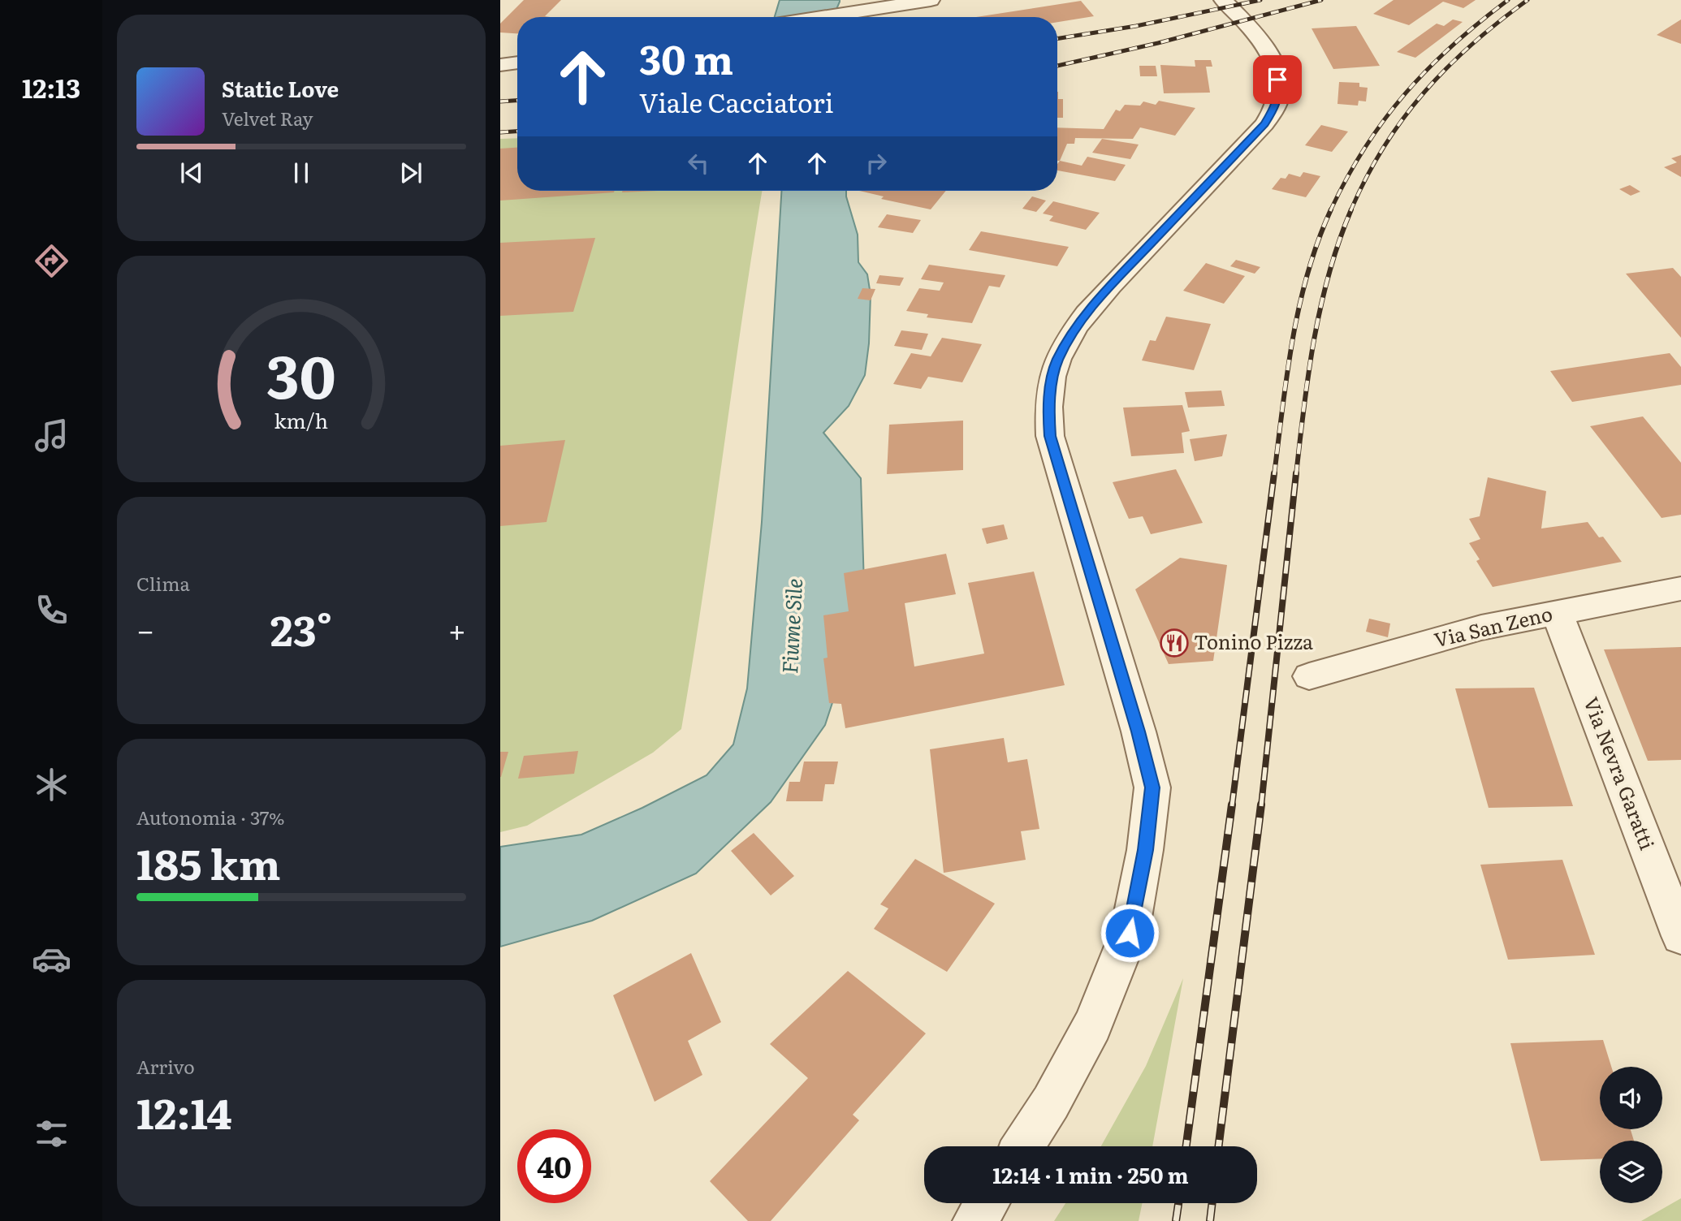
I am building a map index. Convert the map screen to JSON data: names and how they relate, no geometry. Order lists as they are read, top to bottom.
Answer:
{
  "streets": {
    "street": ["Via San Zeno", "Via Nevra Garatti"]
  },
  "crossings": [
    ["Via San Zeno", "Via Nevra Garatti"]
  ],
  "water": ["Fiume Sile"],
  "places": {
    "restaurant": ["Tonino Pizza"]
  },
  "page": {
    "tabs": "12:13",
    "turn": ["30 m", "Viale Cacciatori"],
    "song": ["Static Love", "Velvet Ray"],
    "tile": [
      "Clima",
      ["Autonomia · 37%", "185 km"],
      ["Arrivo", "12:14"]
    ],
    "heat": ["−", "23°", "+"],
    "limit": "40",
    "trip": "12:14 · 1 min · 250 m",
    "gauge": ["30", "km/h"]
  }
}
